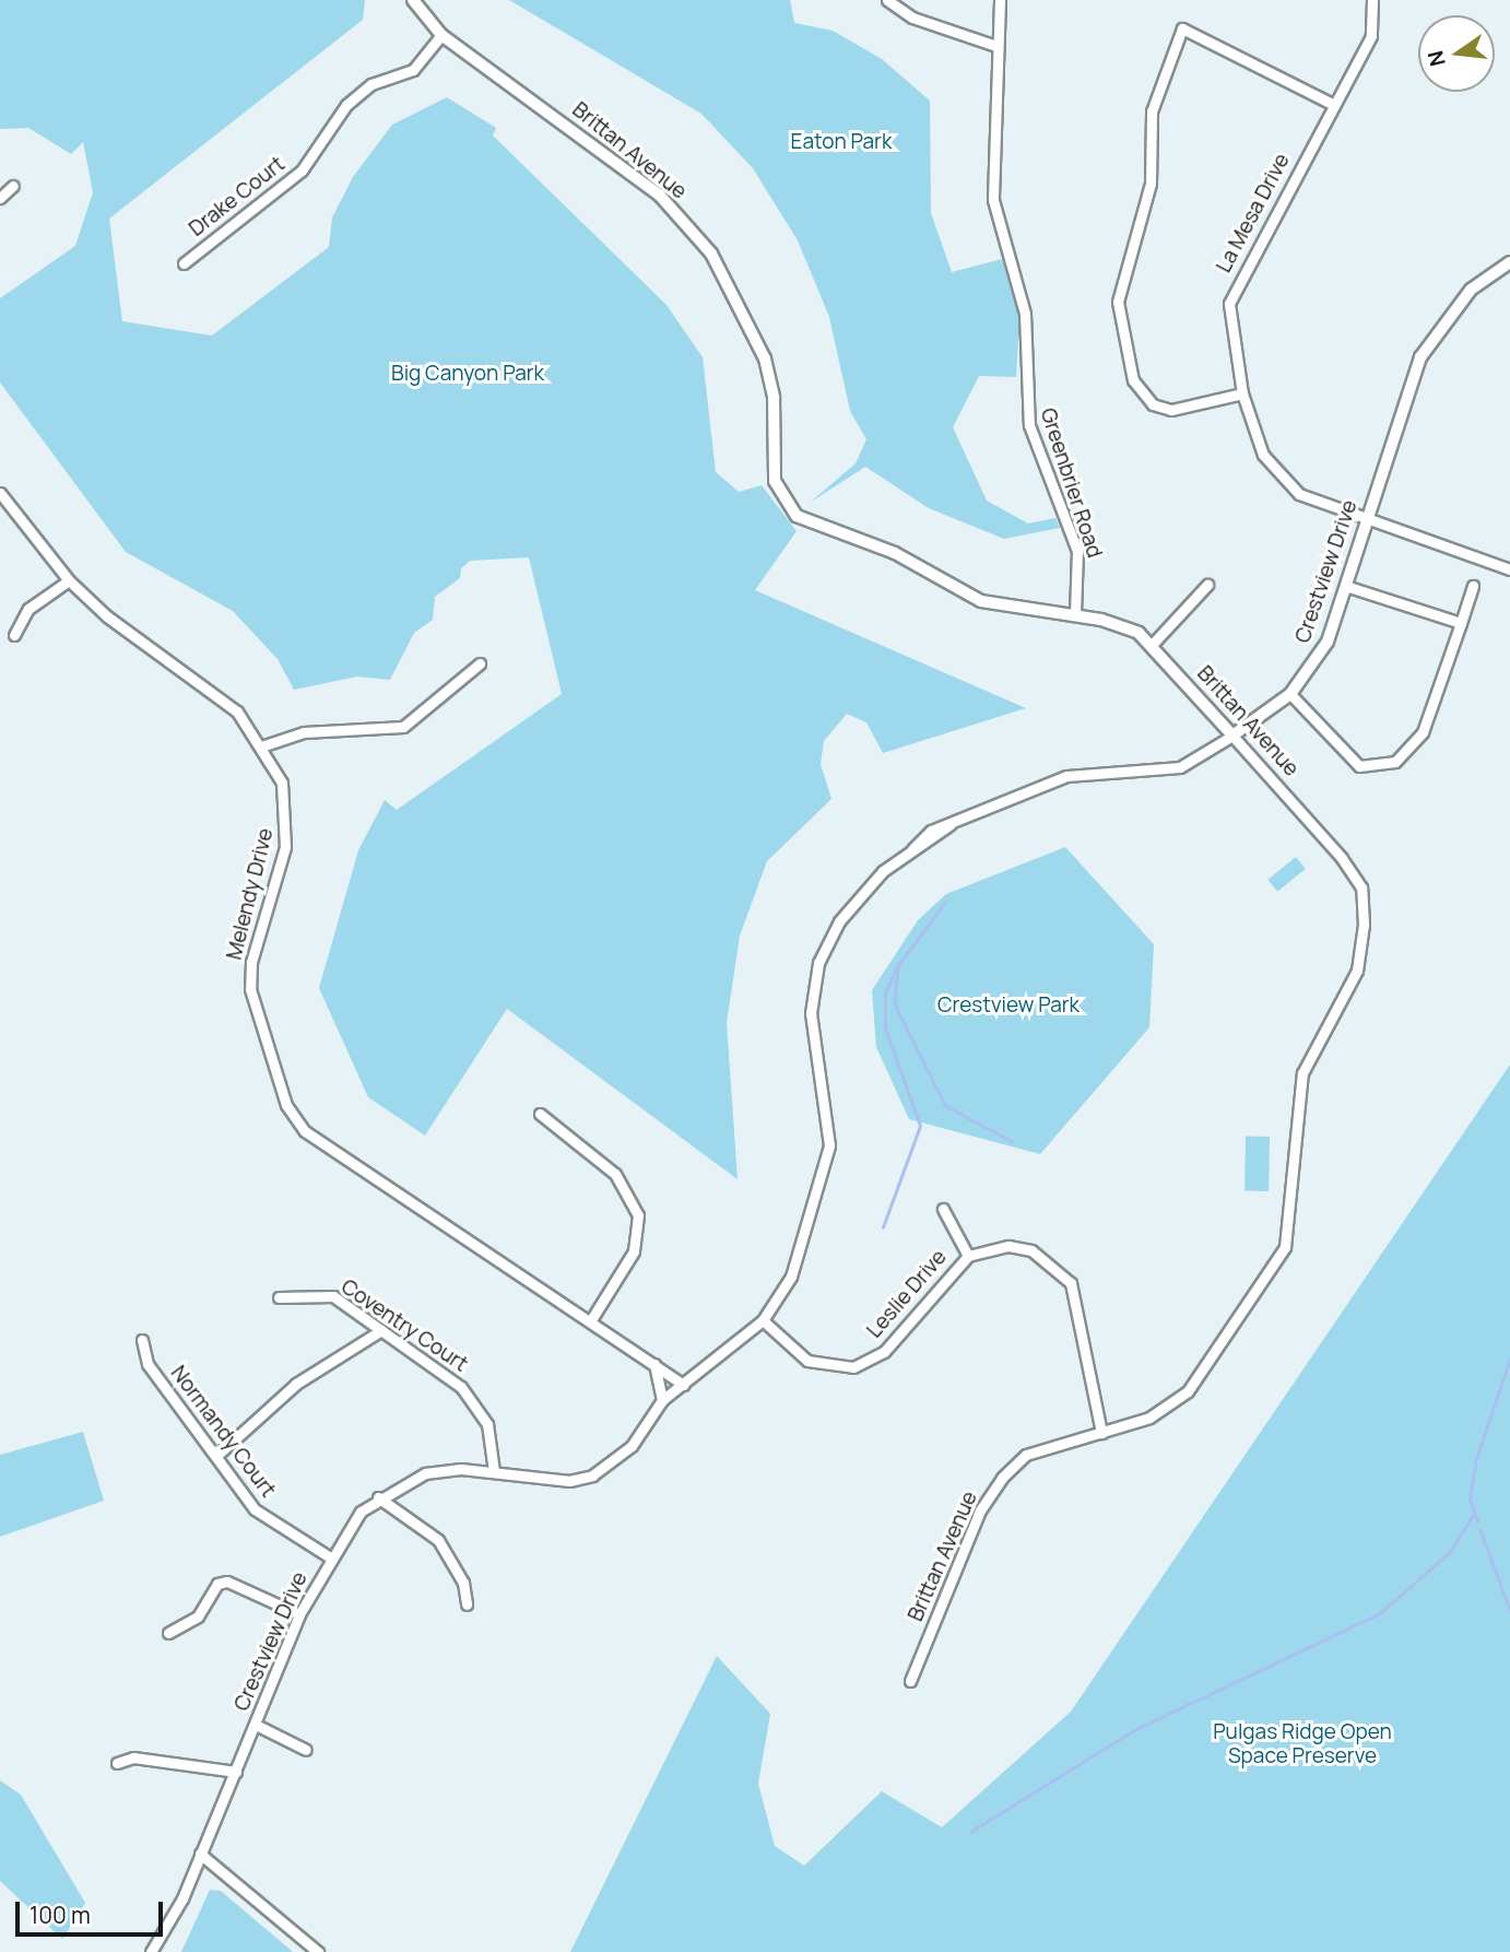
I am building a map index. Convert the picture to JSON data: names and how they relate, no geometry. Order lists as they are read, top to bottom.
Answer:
{
  "streets": {
    "main road": ["Brittan Avenue", "Crestview Drive"],
    "street": [
      "Drake Court",
      "La Mesa Drive",
      "Greenbrier Road",
      "Melendy Drive",
      "Leslie Drive",
      "Coventry Court",
      "Normandy Court"
    ]
  },
  "crossings": [
    ["Brittan Avenue", "Drake Court"],
    ["Brittan Avenue", "Greenbrier Road"],
    ["Brittan Avenue", "Crestview Drive"],
    ["Brittan Avenue", "Leslie Drive"],
    ["La Mesa Drive", "Crestview Drive"],
    ["Crestview Drive", "Melendy Drive"],
    ["Crestview Drive", "Leslie Drive"],
    ["Crestview Drive", "Coventry Court"],
    ["Crestview Drive", "Normandy Court"]
  ],
  "parks": [
    "Eaton Park",
    "Big Canyon Park",
    "Crestview Park",
    "Pulgas Ridge Open Space Preserve"
  ],
  "scale_bar": "100 m",
  "north": "left"
}
